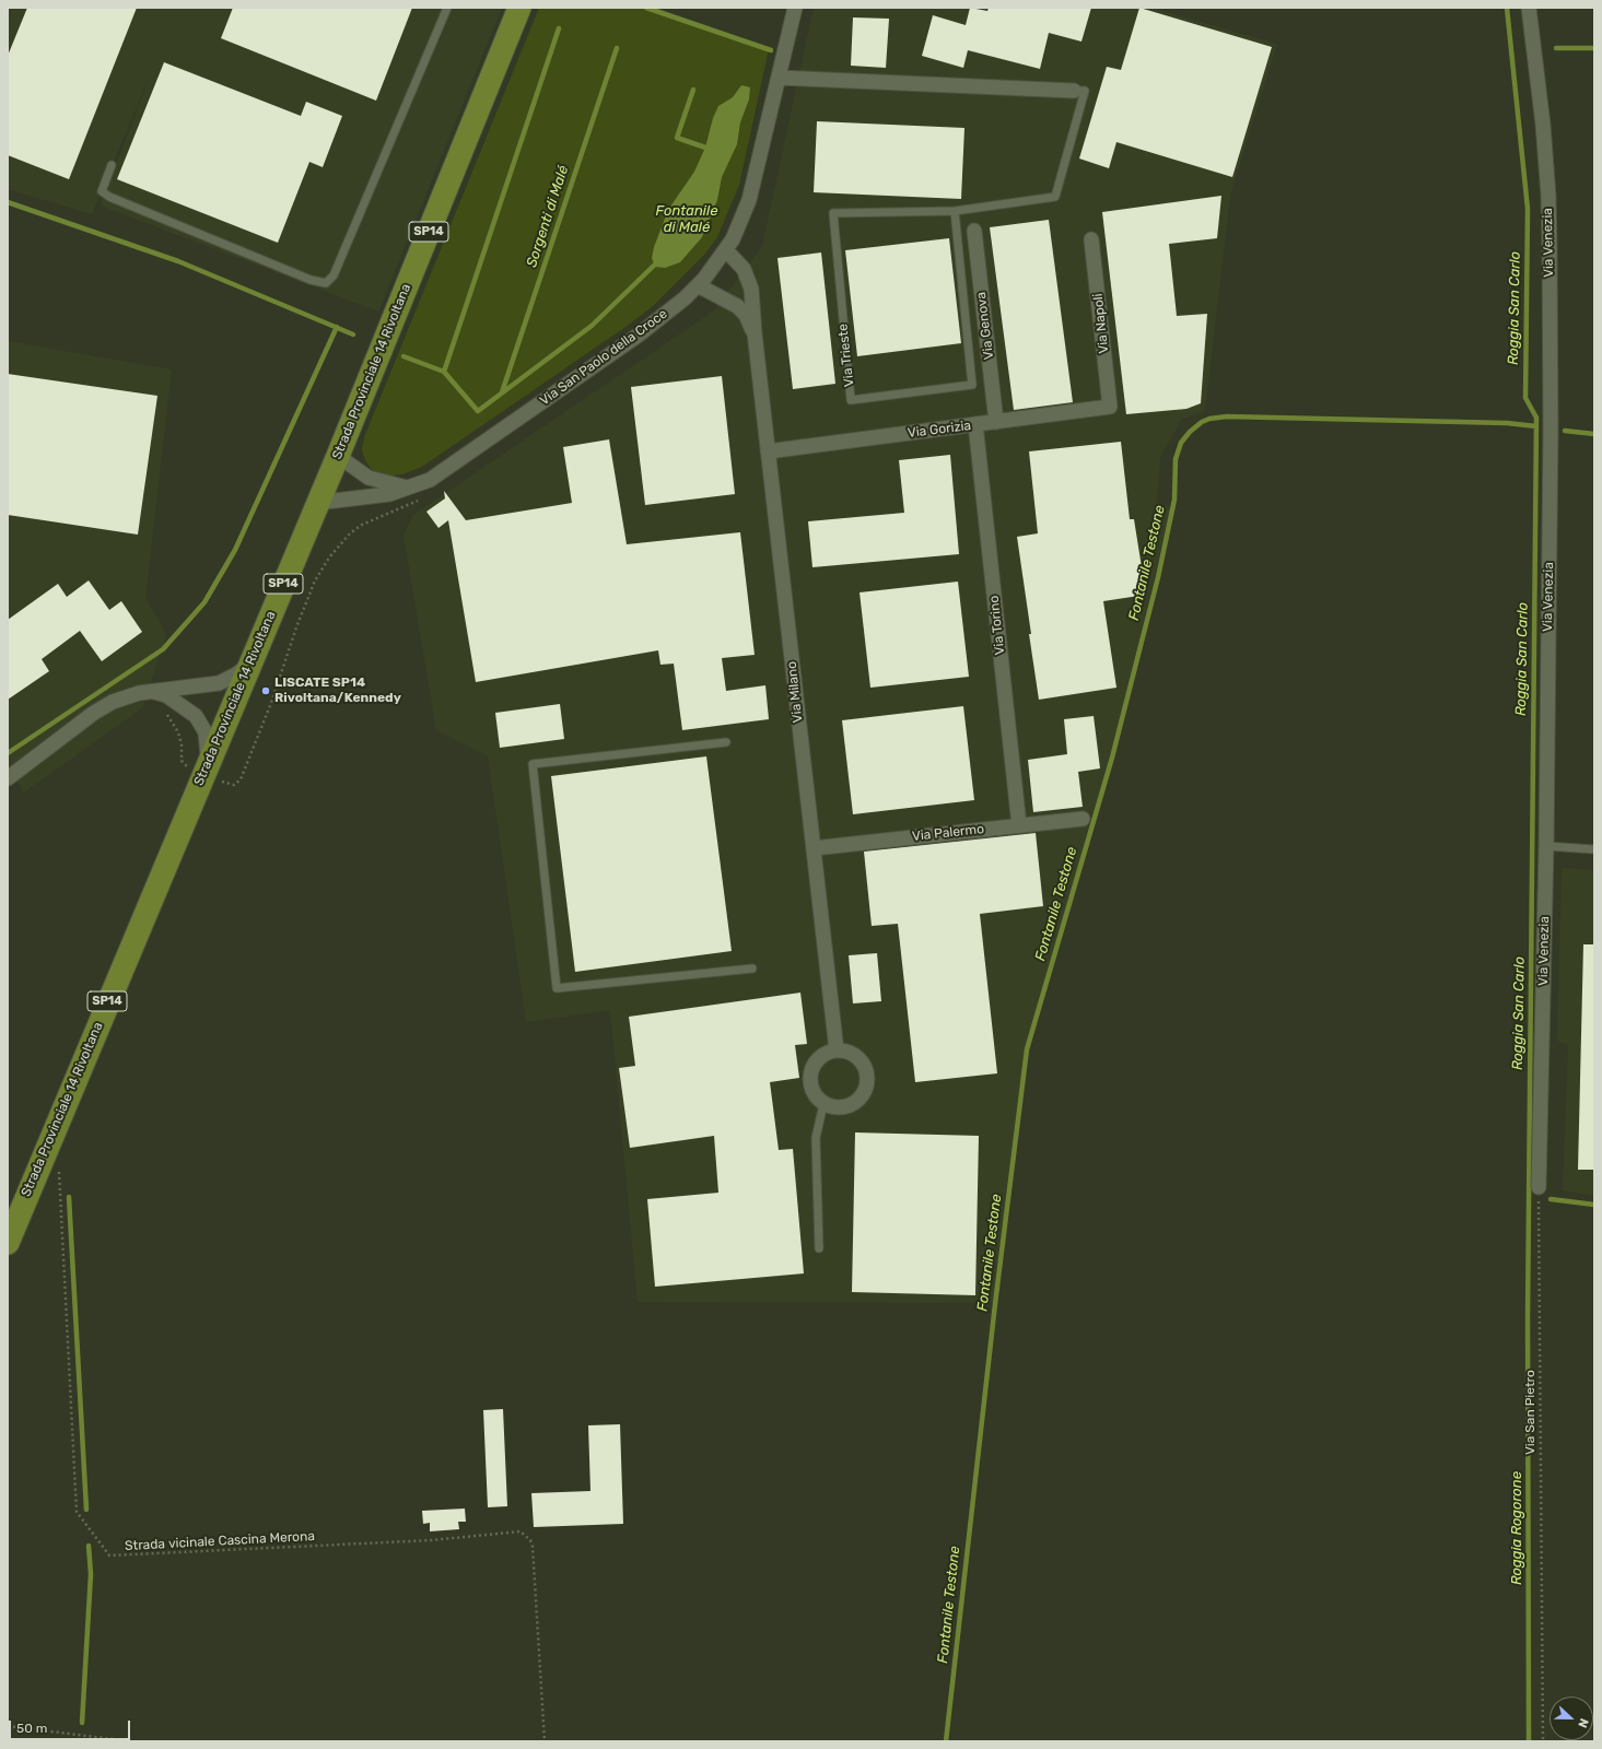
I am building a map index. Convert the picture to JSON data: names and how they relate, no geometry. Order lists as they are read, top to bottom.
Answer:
{
  "streets": {
    "main road": ["SP14", "Strada Provinciale 14 Rivoltana"],
    "street": [
      "Via Venezia",
      "Via Napoli",
      "Via Genova",
      "Via Trieste",
      "Via San Paolo della Croce",
      "Via Gorizia",
      "Via Torino",
      "Via Milano",
      "Via Palermo"
    ],
    "path": ["Via San Pietro", "Strada vicinale Cascina Merona"]
  },
  "crossings": [
    ["Via Venezia", "Via San Pietro"],
    ["Via Napoli", "Via Gorizia"],
    ["Via Genova", "Via Gorizia"],
    ["Via Trieste", "Via San Paolo della Croce"],
    ["Via San Paolo della Croce", "Strada Provinciale 14 Rivoltana"],
    ["Via San Paolo della Croce", "Via Milano"],
    ["Via Gorizia", "Via Torino"],
    ["Via Gorizia", "Via Milano"],
    ["Via Torino", "Via Palermo"],
    ["Via Milano", "Via Palermo"]
  ],
  "water": [
    "Fontanile di Malé",
    "Sorgenti di Malé",
    "Roggia San Carlo",
    "Fontanile Testone",
    "Roggia Rogorone"
  ],
  "places": ["LISCATE SP14 Rivoltana/Kennedy"],
  "scale_bar": "50 m",
  "north": "right"
}
